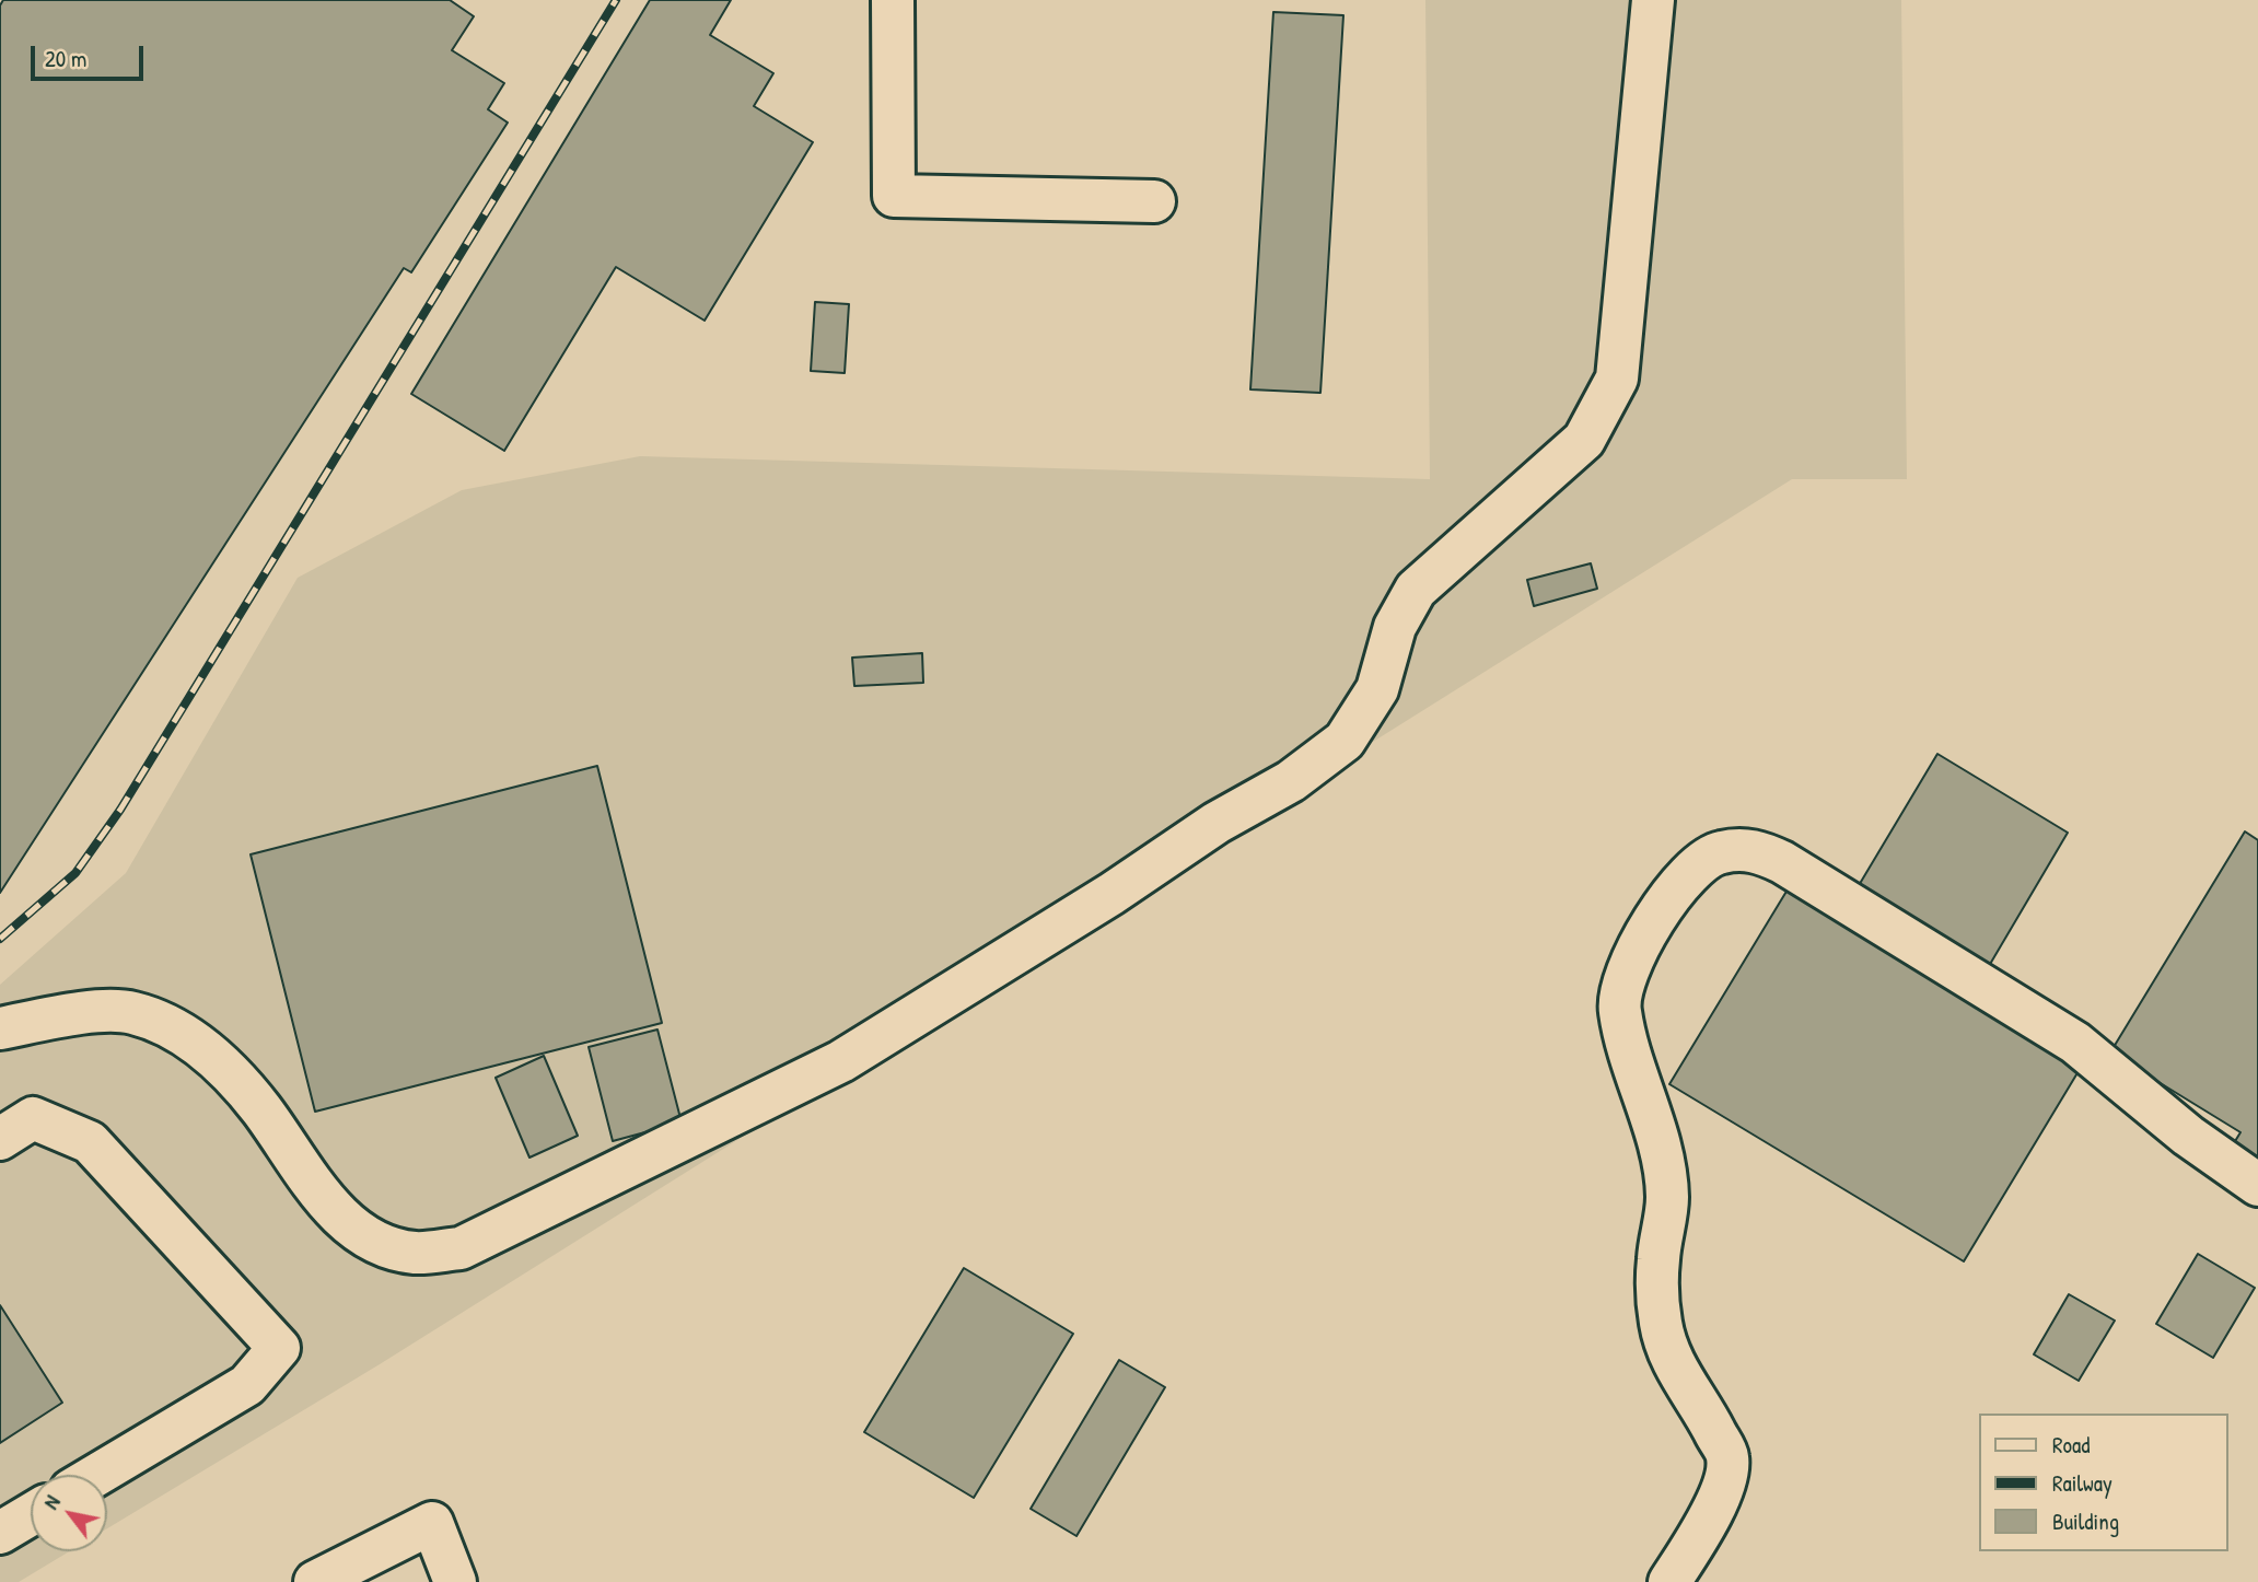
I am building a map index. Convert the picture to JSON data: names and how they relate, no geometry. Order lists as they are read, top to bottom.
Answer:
{
  "legend": ["Road", "Railway", "Building"],
  "scale_bar": "20 m",
  "north": "top left"
}
